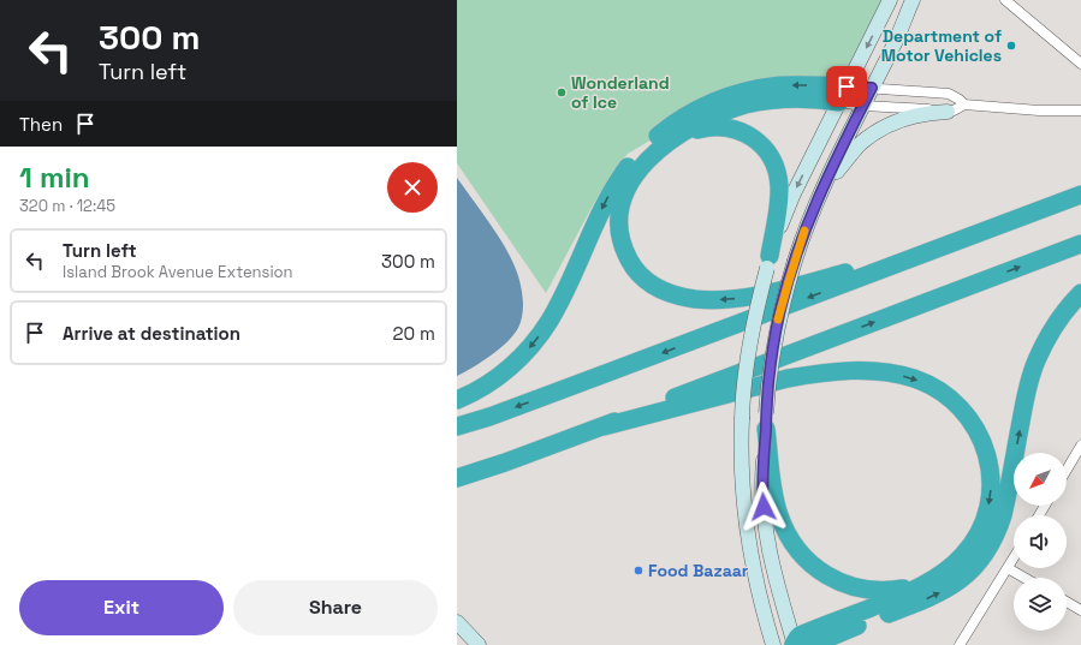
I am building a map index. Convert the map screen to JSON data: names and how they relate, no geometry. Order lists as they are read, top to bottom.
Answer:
{
  "places": ["Department of Motor Vehicles", "Wonderland of Ice", "Food Bazaar"],
  "north": "bottom left",
  "page": {
    "turn": ["300 m", "Turn left"],
    "then": "Then",
    "heading": ["1 min", "320 m · 12:45"],
    "list": [
      {
        "name": "Turn left",
        "note": "Island Brook Avenue Extension",
        "value": "300 m"
      },
      {
        "name": "Arrive at destination",
        "value": "20 m"
      }
    ],
    "buttons": ["Exit", "Share"]
  }
}
